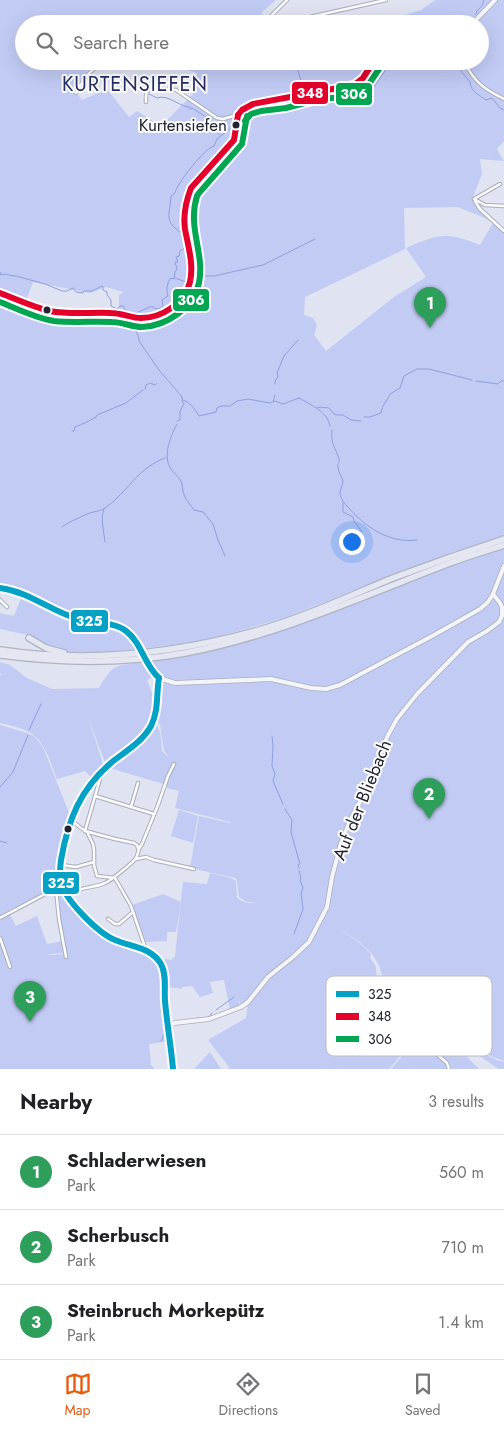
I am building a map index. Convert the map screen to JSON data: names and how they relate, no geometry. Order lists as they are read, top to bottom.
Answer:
{
  "streets": {
    "street": ["Auf der Bliebach"]
  },
  "districts": ["KURTENSIEFEN"],
  "places": ["Kurtensiefen"],
  "lines": ["transit line 348", "transit line 306", "transit line 325"],
  "legend": ["325", "348", "306"],
  "page": {
    "search": "Search here",
    "pins": ["1", "2", "3"],
    "heading": ["Nearby", "3 results"],
    "list": [
      {
        "mark": "1",
        "name": "Schladerwiesen",
        "note": "Park",
        "value": "560 m"
      },
      {
        "mark": "2",
        "name": "Scherbusch",
        "note": "Park",
        "value": "710 m"
      },
      {
        "mark": "3",
        "name": "Steinbruch Morkepütz",
        "note": "Park",
        "value": "1.4 km"
      }
    ],
    "nav": ["Map", "Directions", "Saved"]
  }
}
